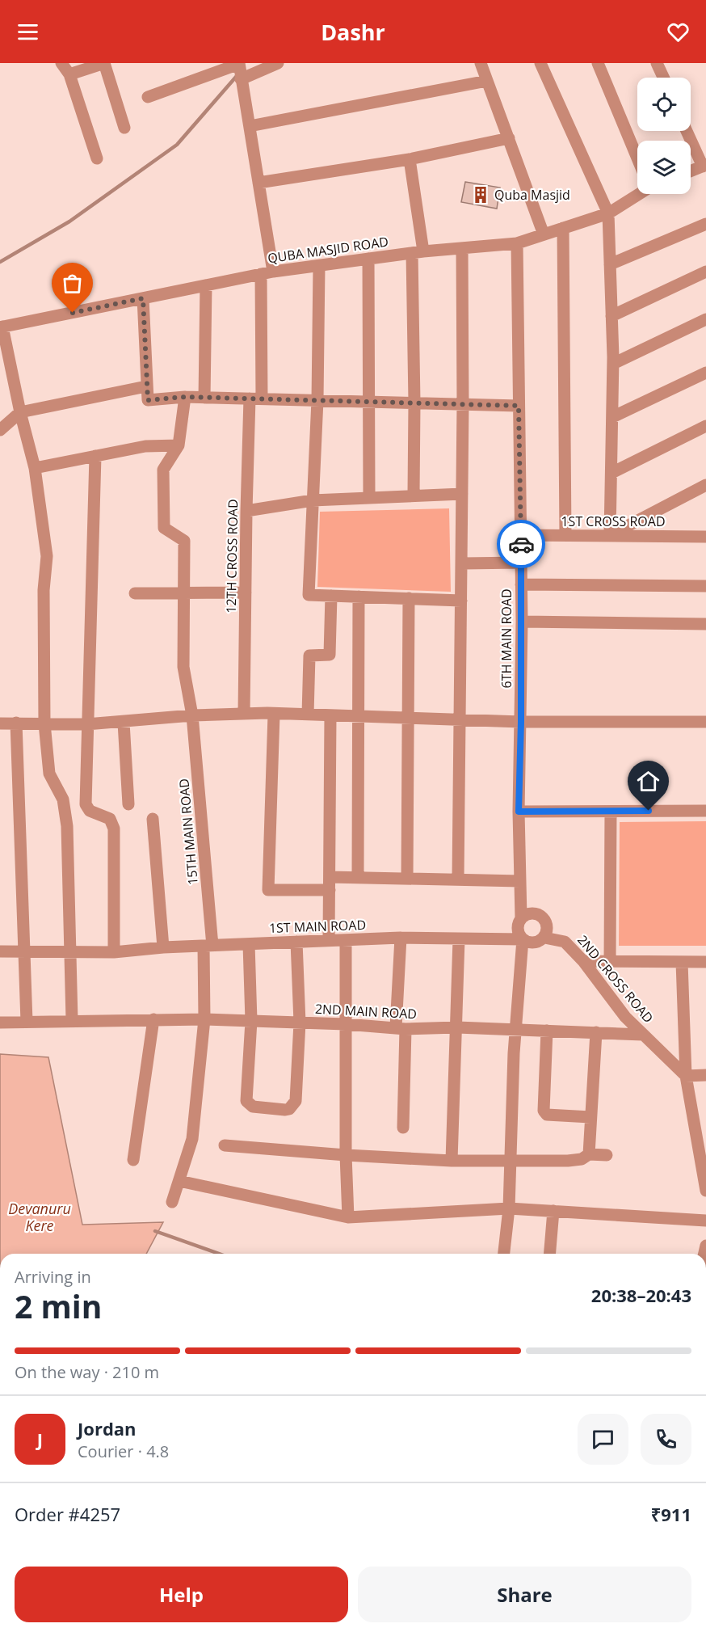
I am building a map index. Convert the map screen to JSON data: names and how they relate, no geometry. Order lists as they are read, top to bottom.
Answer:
{
  "streets": {
    "street": [
      "QUBA MASJID ROAD",
      "1ST CROSS ROAD",
      "12TH CROSS ROAD",
      "6TH MAIN ROAD",
      "15TH MAIN ROAD",
      "1ST MAIN ROAD",
      "2ND CROSS ROAD",
      "2ND MAIN ROAD"
    ]
  },
  "crossings": [
    ["QUBA MASJID ROAD", "12TH CROSS ROAD"],
    ["QUBA MASJID ROAD", "6TH MAIN ROAD"],
    ["1ST CROSS ROAD", "6TH MAIN ROAD"],
    ["6TH MAIN ROAD", "1ST MAIN ROAD"],
    ["6TH MAIN ROAD", "2ND CROSS ROAD"],
    ["15TH MAIN ROAD", "1ST MAIN ROAD"],
    ["15TH MAIN ROAD", "2ND MAIN ROAD"],
    ["1ST MAIN ROAD", "2ND CROSS ROAD"],
    ["2ND CROSS ROAD", "2ND MAIN ROAD"]
  ],
  "water": ["Devanuru Kere"],
  "places": {
    "building": ["Quba Masjid"]
  },
  "page": {
    "header": "Dashr",
    "heading": ["2 min", "Arriving in", "20:38–20:43"],
    "panel": [
      "Jordan",
      "Courier · 4.8",
      "Order #4257",
      "₹911"
    ],
    "bar": "On the way · 210 m",
    "round": "J",
    "buttons": ["Help", "Share"]
  }
}
